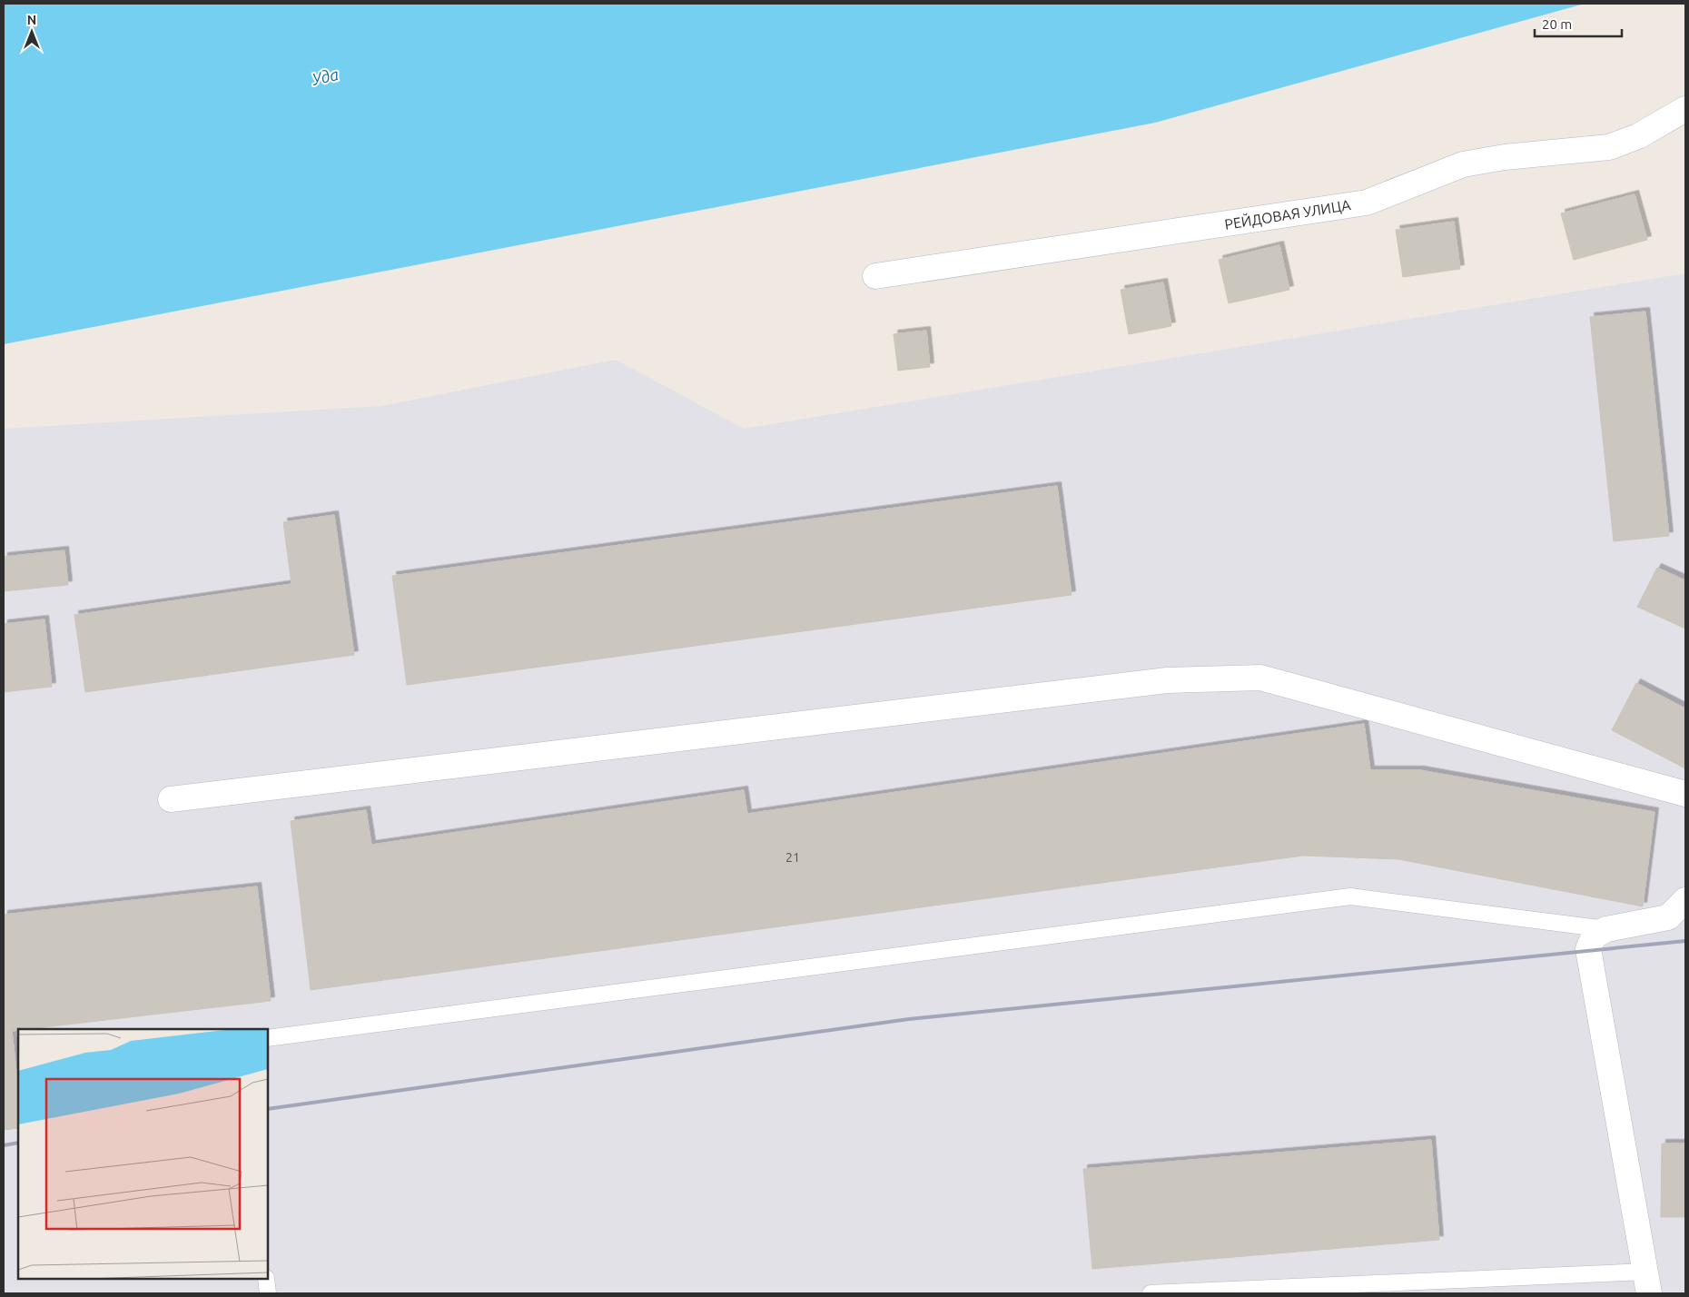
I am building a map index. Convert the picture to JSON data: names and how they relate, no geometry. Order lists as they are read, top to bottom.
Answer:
{
  "streets": {
    "street": ["РЕЙДОВАЯ УЛИЦА"]
  },
  "water": ["Уда"],
  "house_numbers": ["21"],
  "scale_bar": "20 m",
  "north": "top"
}
